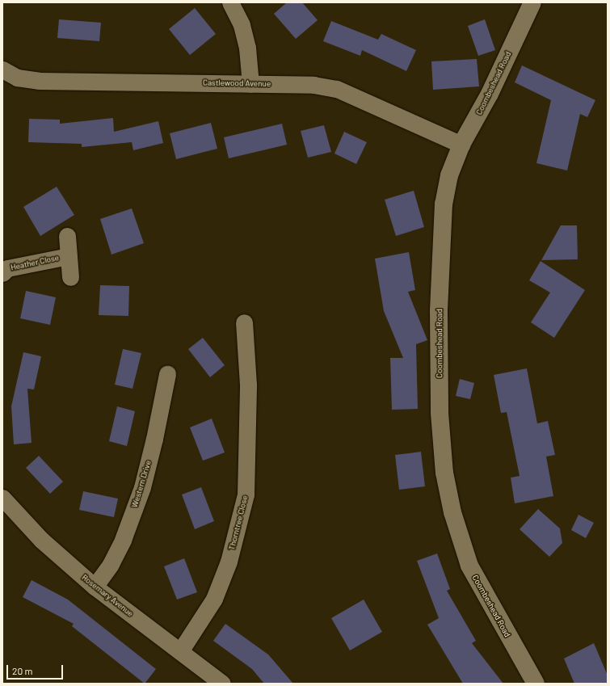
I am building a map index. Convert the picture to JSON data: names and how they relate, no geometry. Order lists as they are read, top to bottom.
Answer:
{
  "streets": {
    "street": [
      "Castlewood Avenue",
      "Coombeshead Road",
      "Heather Close",
      "Western Drive",
      "Thorntree Close",
      "Rosemary Avenue"
    ]
  },
  "crossings": [
    ["Castlewood Avenue", "Coombeshead Road"],
    ["Western Drive", "Rosemary Avenue"],
    ["Thorntree Close", "Rosemary Avenue"]
  ],
  "scale_bar": "20 m"
}
